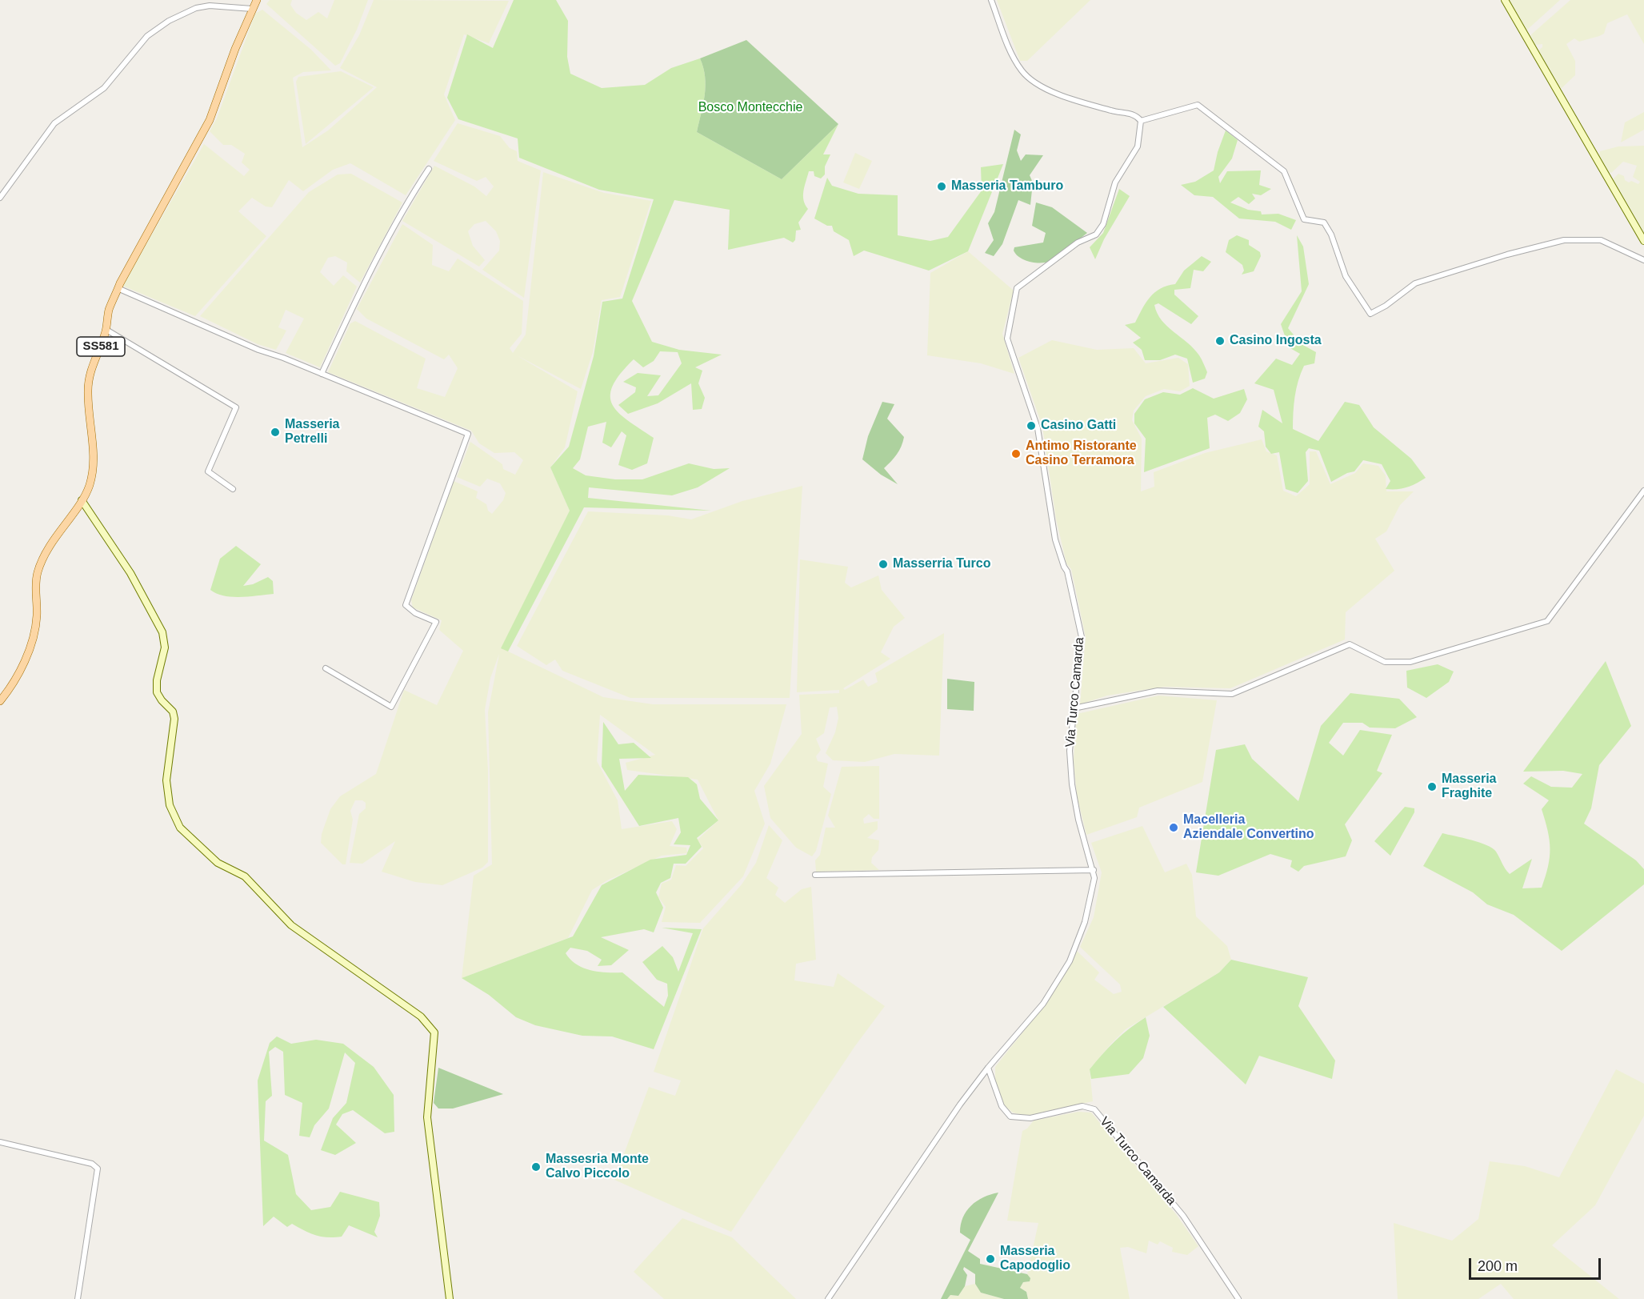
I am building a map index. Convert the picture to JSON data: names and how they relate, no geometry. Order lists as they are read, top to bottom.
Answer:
{
  "streets": {
    "main road": ["SS581"],
    "street": ["Via Turco Camarda"]
  },
  "parks": ["Bosco Montecchie"],
  "places": [
    "Masseria Tamburo",
    "Casino Ingosta",
    "Casino Gatti",
    "Masseria Petrelli",
    "Antimo Ristorante Casino Terramora",
    "Masserria Turco",
    "Masseria Fraghite",
    "Macelleria Aziendale Convertino",
    "Massesria Monte Calvo Piccolo",
    "Masseria Capodoglio"
  ],
  "scale_bar": "200 m"
}
